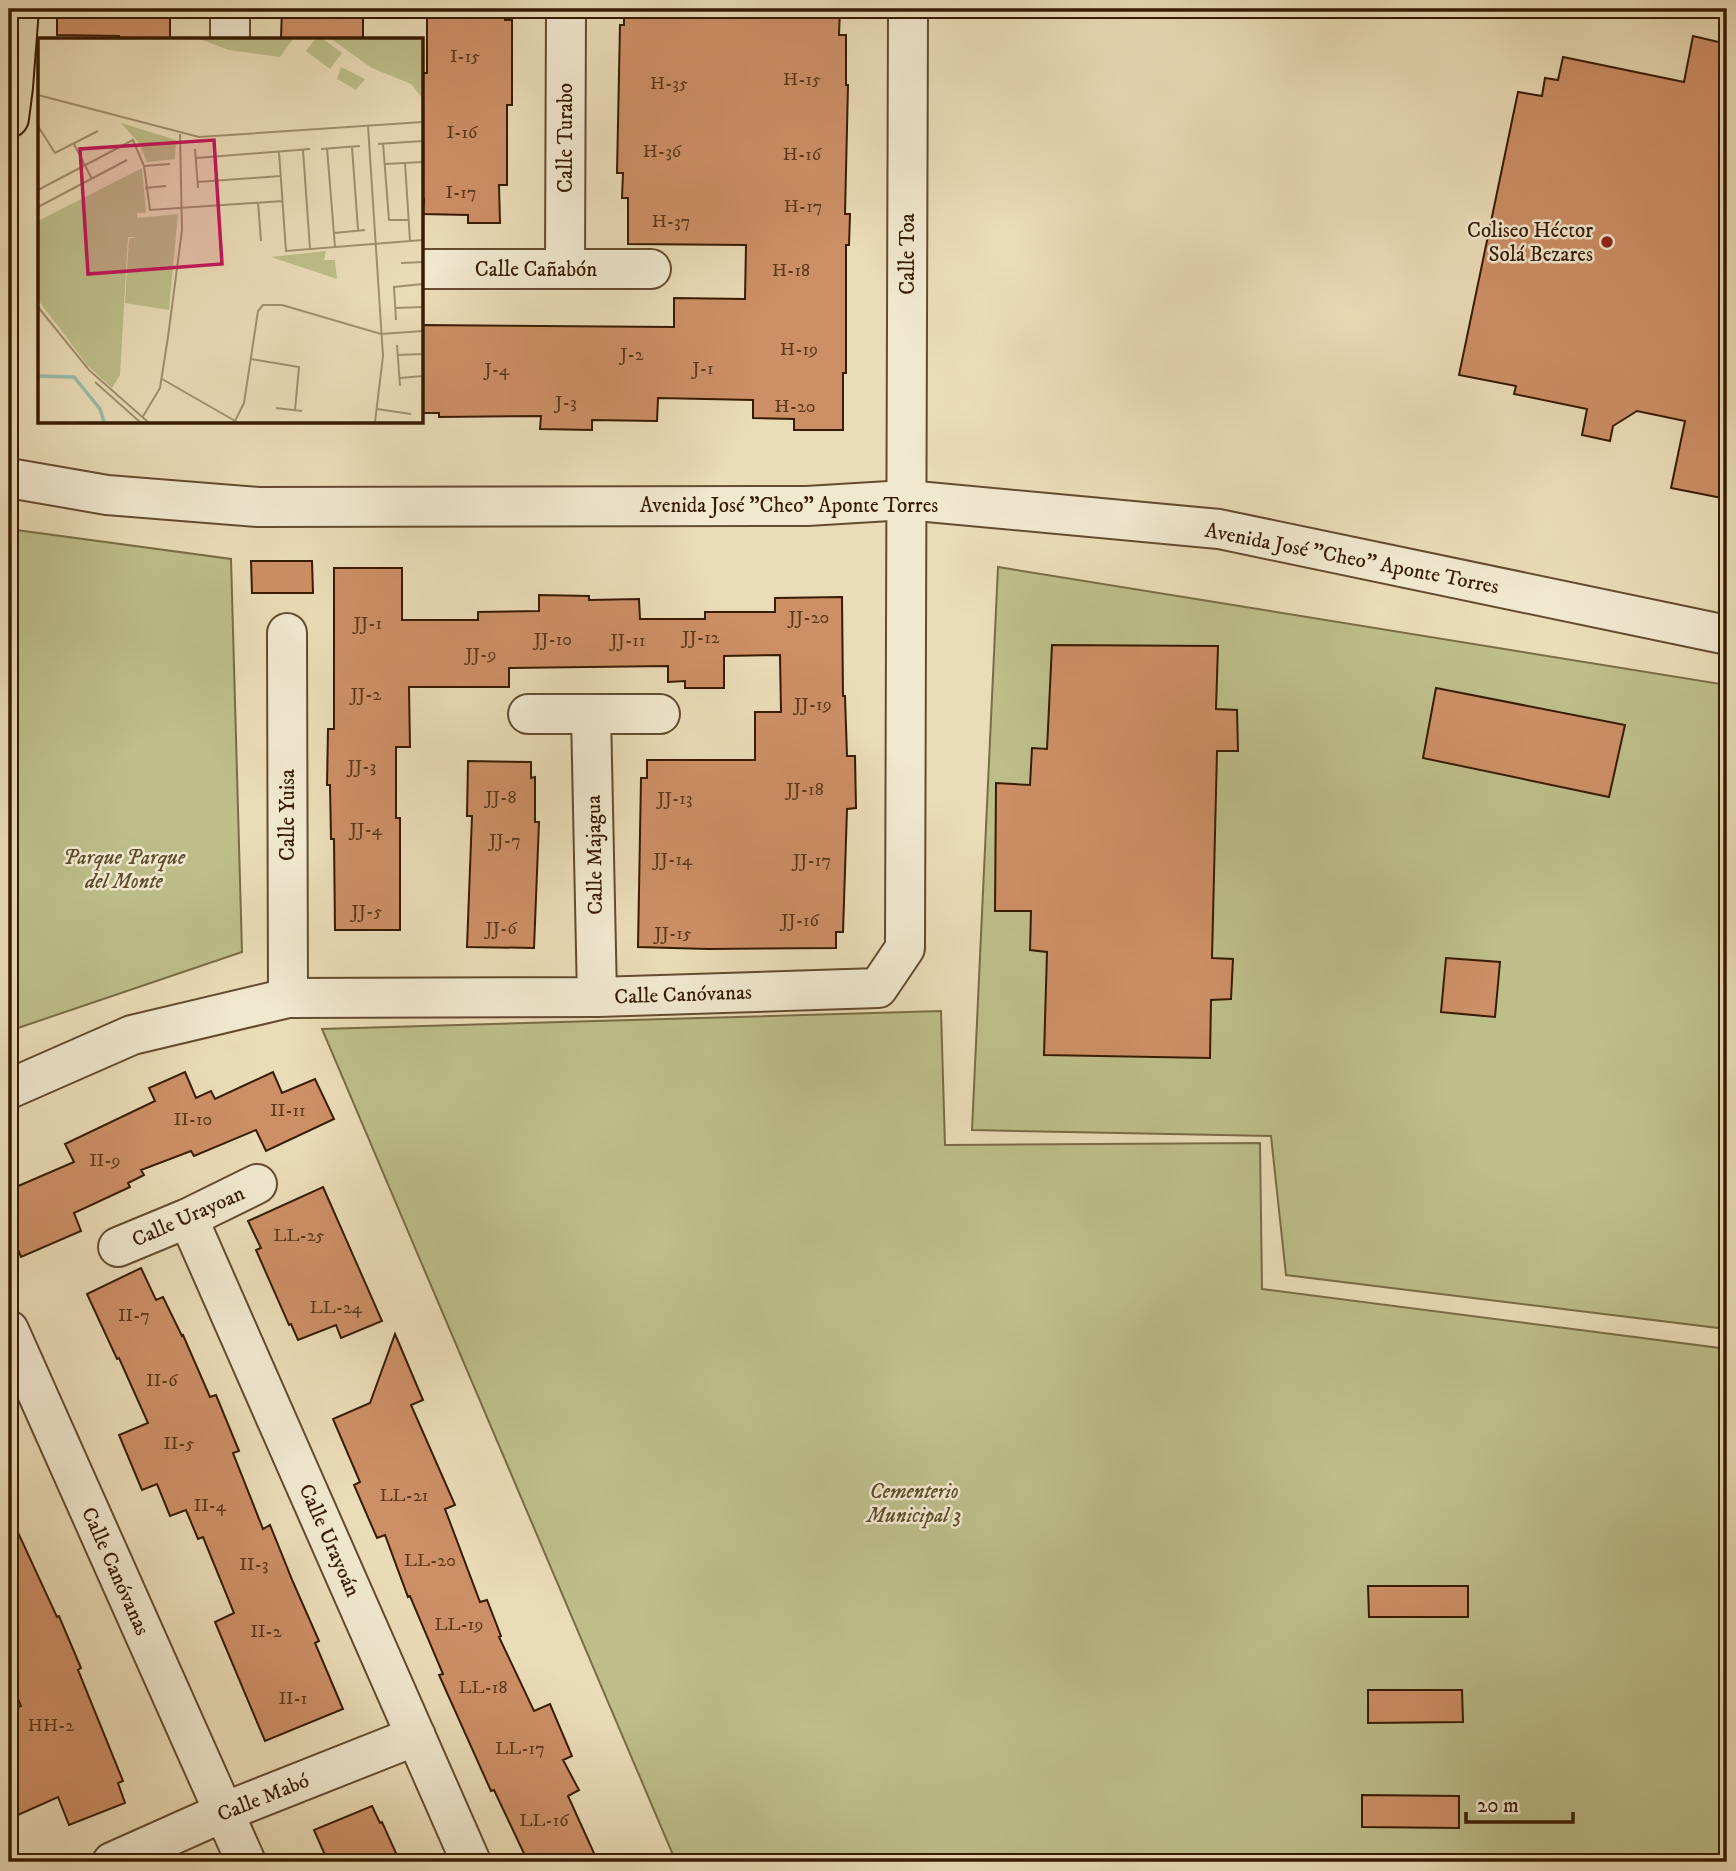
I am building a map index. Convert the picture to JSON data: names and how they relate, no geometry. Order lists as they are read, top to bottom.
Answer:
{
  "streets": {
    "street": [
      "Calle Turabo",
      "Calle Toa",
      "Calle Cañabón",
      "Avenida José \"Cheo\" Aponte Torres",
      "Calle Yuisa",
      "Calle Majagua",
      "Calle Canóvanas",
      "Calle Urayoan",
      "Calle Urayoán",
      "Calle Mabó"
    ]
  },
  "crossings": [
    ["Calle Turabo", "Calle Cañabón"],
    ["Calle Toa", "Avenida José \"Cheo\" Aponte Torres"],
    ["Calle Toa", "Calle Canóvanas"],
    ["Avenida José \"Cheo\" Aponte Torres", "Calle Canóvanas"],
    ["Calle Yuisa", "Calle Canóvanas"],
    ["Calle Majagua", "Calle Canóvanas"],
    ["Calle Canóvanas", "Calle Mabó"],
    ["Calle Urayoan", "Calle Urayoán"],
    ["Calle Urayoán", "Calle Mabó"]
  ],
  "parks": ["Parque Parque del Monte", "Cementerio Municipal 3"],
  "places": ["Coliseo Héctor Solá Bezares"],
  "house_numbers": [
    "I-15",
    "H-15",
    "H-35",
    "I-16",
    "H-36",
    "H-16",
    "I-17",
    "H-17",
    "H-37",
    "H-18",
    "H-19",
    "J-2",
    "J-1",
    "J-4",
    "J-3",
    "H-20",
    "JJ-20",
    "JJ-1",
    "JJ-12",
    "JJ-10",
    "JJ-11",
    "JJ-9",
    "JJ-2",
    "JJ-19",
    "JJ-3",
    "JJ-18",
    "JJ-8",
    "JJ-13",
    "JJ-4",
    "JJ-7",
    "JJ-14",
    "JJ-17",
    "JJ-5",
    "JJ-16",
    "JJ-6",
    "JJ-15",
    "II-11",
    "II-10",
    "II-9",
    "LL-25",
    "LL-24",
    "II-7",
    "II-6",
    "II-5",
    "LL-21",
    "II-4",
    "LL-20",
    "II-3",
    "LL-19",
    "II-2",
    "LL-18",
    "II-1",
    "HH-2",
    "LL-17",
    "LL-16"
  ],
  "scale_bar": "20 m"
}
